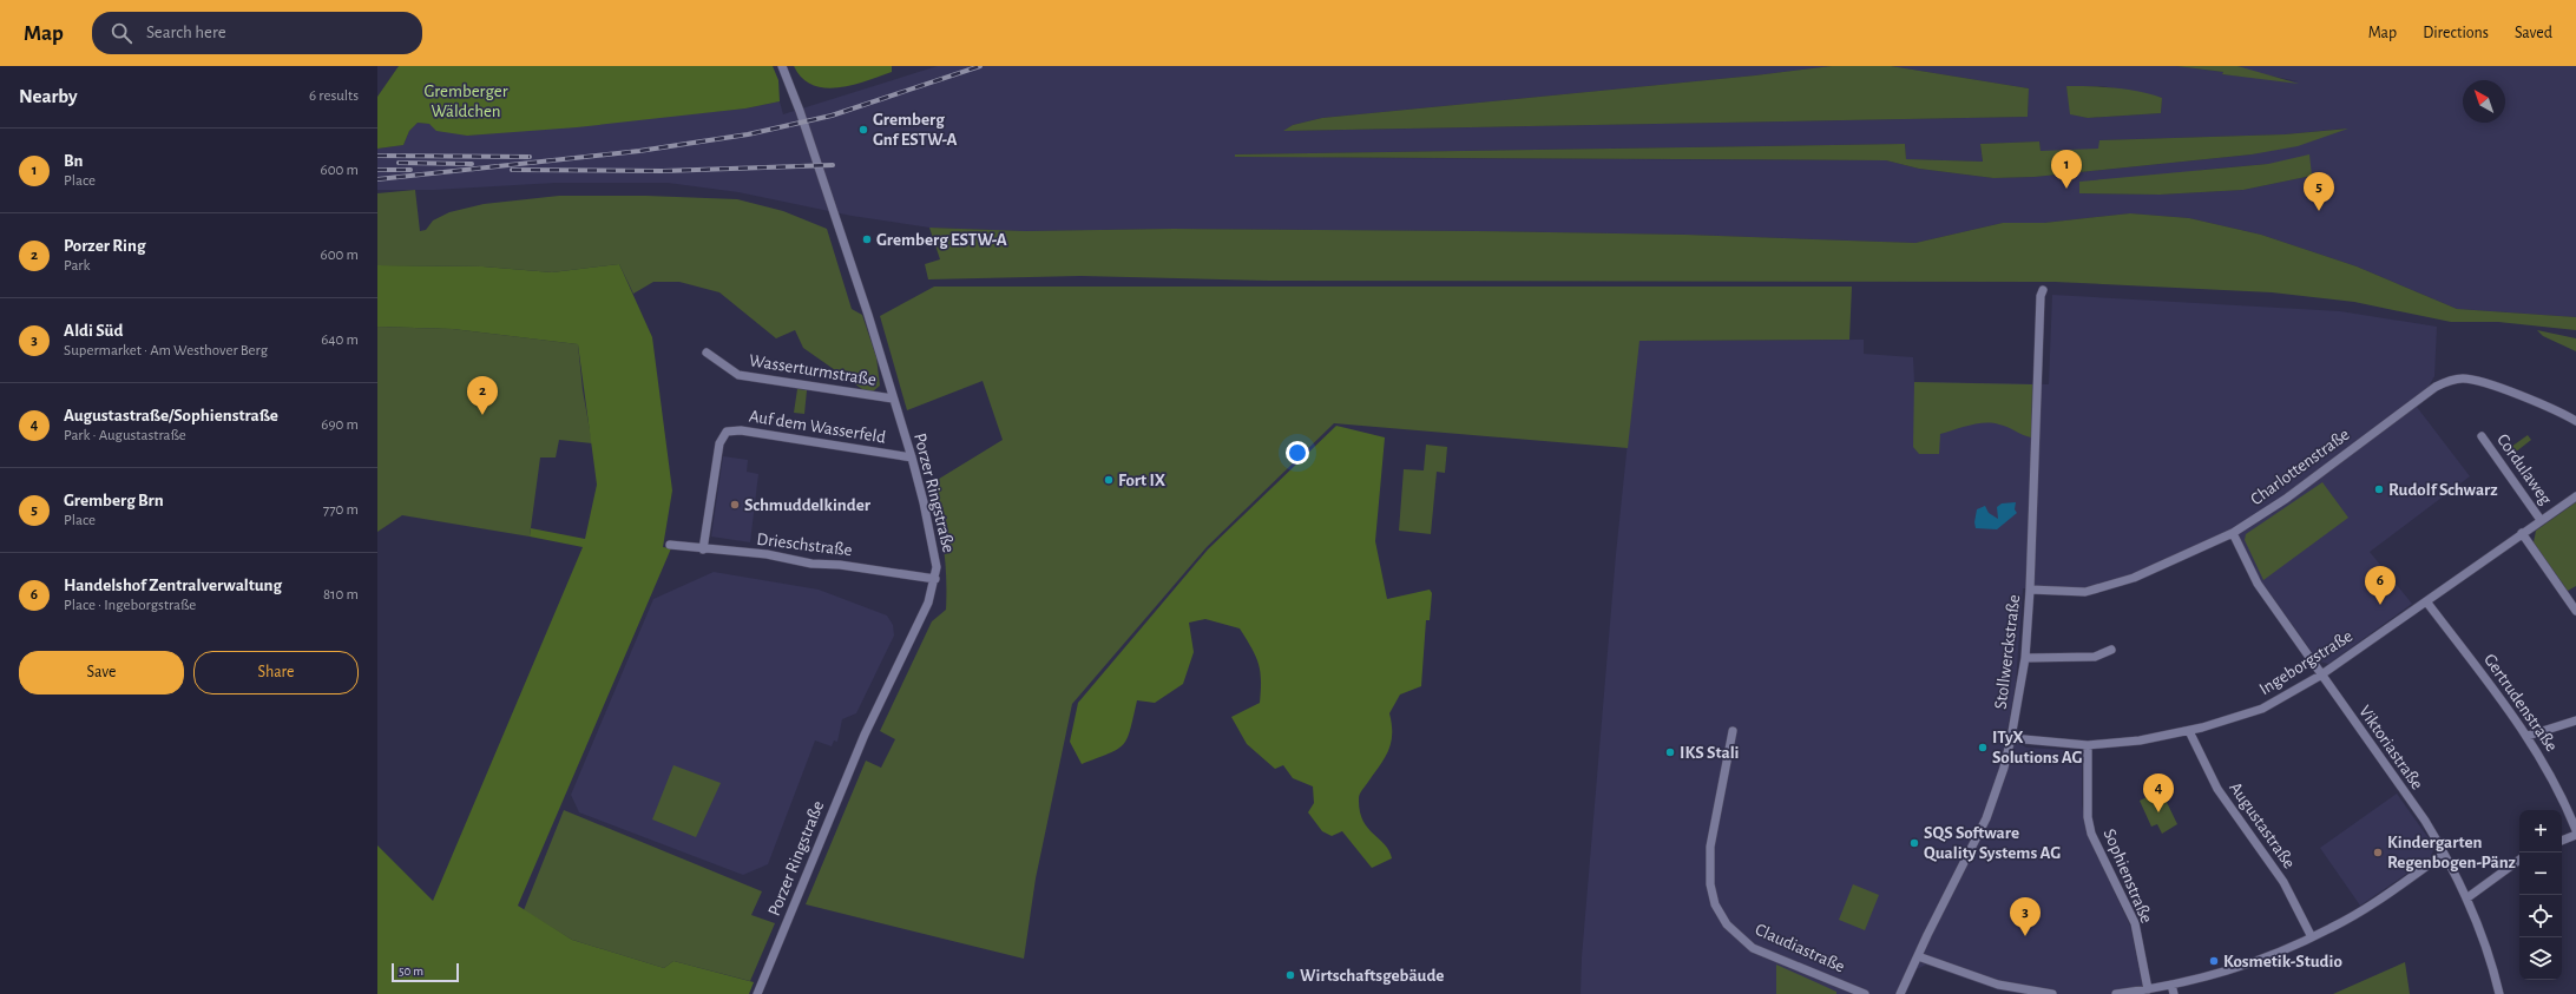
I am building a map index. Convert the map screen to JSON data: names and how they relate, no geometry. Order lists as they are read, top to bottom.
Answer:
{
  "streets": {
    "street": [
      "Wasserturmstraße",
      "Auf dem Wasserfeld",
      "Charlottenstraße",
      "Cordulaweg",
      "Porzer Ringstraße",
      "Drieschstraße",
      "Stollwerckstraße",
      "Ingeborgstraße",
      "Gertrudenstraße",
      "Viktoriastraße",
      "Augustastraße",
      "Sophienstraße",
      "Claudiastraße"
    ]
  },
  "crossings": [
    ["Wasserturmstraße", "Porzer Ringstraße"],
    ["Auf dem Wasserfeld", "Porzer Ringstraße"],
    ["Auf dem Wasserfeld", "Drieschstraße"],
    ["Charlottenstraße", "Stollwerckstraße"],
    ["Charlottenstraße", "Viktoriastraße"],
    ["Cordulaweg", "Ingeborgstraße"],
    ["Porzer Ringstraße", "Drieschstraße"],
    ["Stollwerckstraße", "Ingeborgstraße"],
    ["Ingeborgstraße", "Gertrudenstraße"],
    ["Ingeborgstraße", "Viktoriastraße"],
    ["Ingeborgstraße", "Augustastraße"],
    ["Ingeborgstraße", "Sophienstraße"]
  ],
  "parks": ["Gremberger Wäldchen"],
  "places": [
    "Gremberg Gnf ESTW-A",
    "Gremberg ESTW-A",
    "Fort IX",
    "Rudolf Schwarz",
    "Schmuddelkinder",
    "ITyX Solutions AG",
    "IKS Stali",
    "SQS Software Quality Systems AG",
    "Kindergarten Regenbogen-Pänz",
    "Kosmetik-Studio",
    "Wirtschaftsgebäude"
  ],
  "scale_bar": "50 m",
  "north": "top left",
  "page": {
    "header": "Map",
    "search": "Search here",
    "nav": ["Map", "Directions", "Saved"],
    "heading": ["Nearby", "6 results"],
    "list": [
      {
        "mark": "1",
        "name": "Bn",
        "note": "Place",
        "value": "600 m"
      },
      {
        "mark": "2",
        "name": "Porzer Ring",
        "note": "Park",
        "value": "600 m"
      },
      {
        "mark": "3",
        "name": "Aldi Süd",
        "note": "Supermarket · Am Westhover Berg",
        "value": "640 m"
      },
      {
        "mark": "4",
        "name": "Augustastraße/Sophienstraße",
        "note": "Park · Augustastraße",
        "value": "690 m"
      },
      {
        "mark": "5",
        "name": "Gremberg Brn",
        "note": "Place",
        "value": "770 m"
      },
      {
        "mark": "6",
        "name": "Handelshof Zentralverwaltung",
        "note": "Place · Ingeborgstraße",
        "value": "810 m"
      }
    ],
    "pins": [
      "1",
      "5",
      "2",
      "6",
      "4",
      "3"
    ],
    "buttons": ["Save", "Share"],
    "map_buttons": ["+", "−"],
    "scale": "50 m"
  }
}
